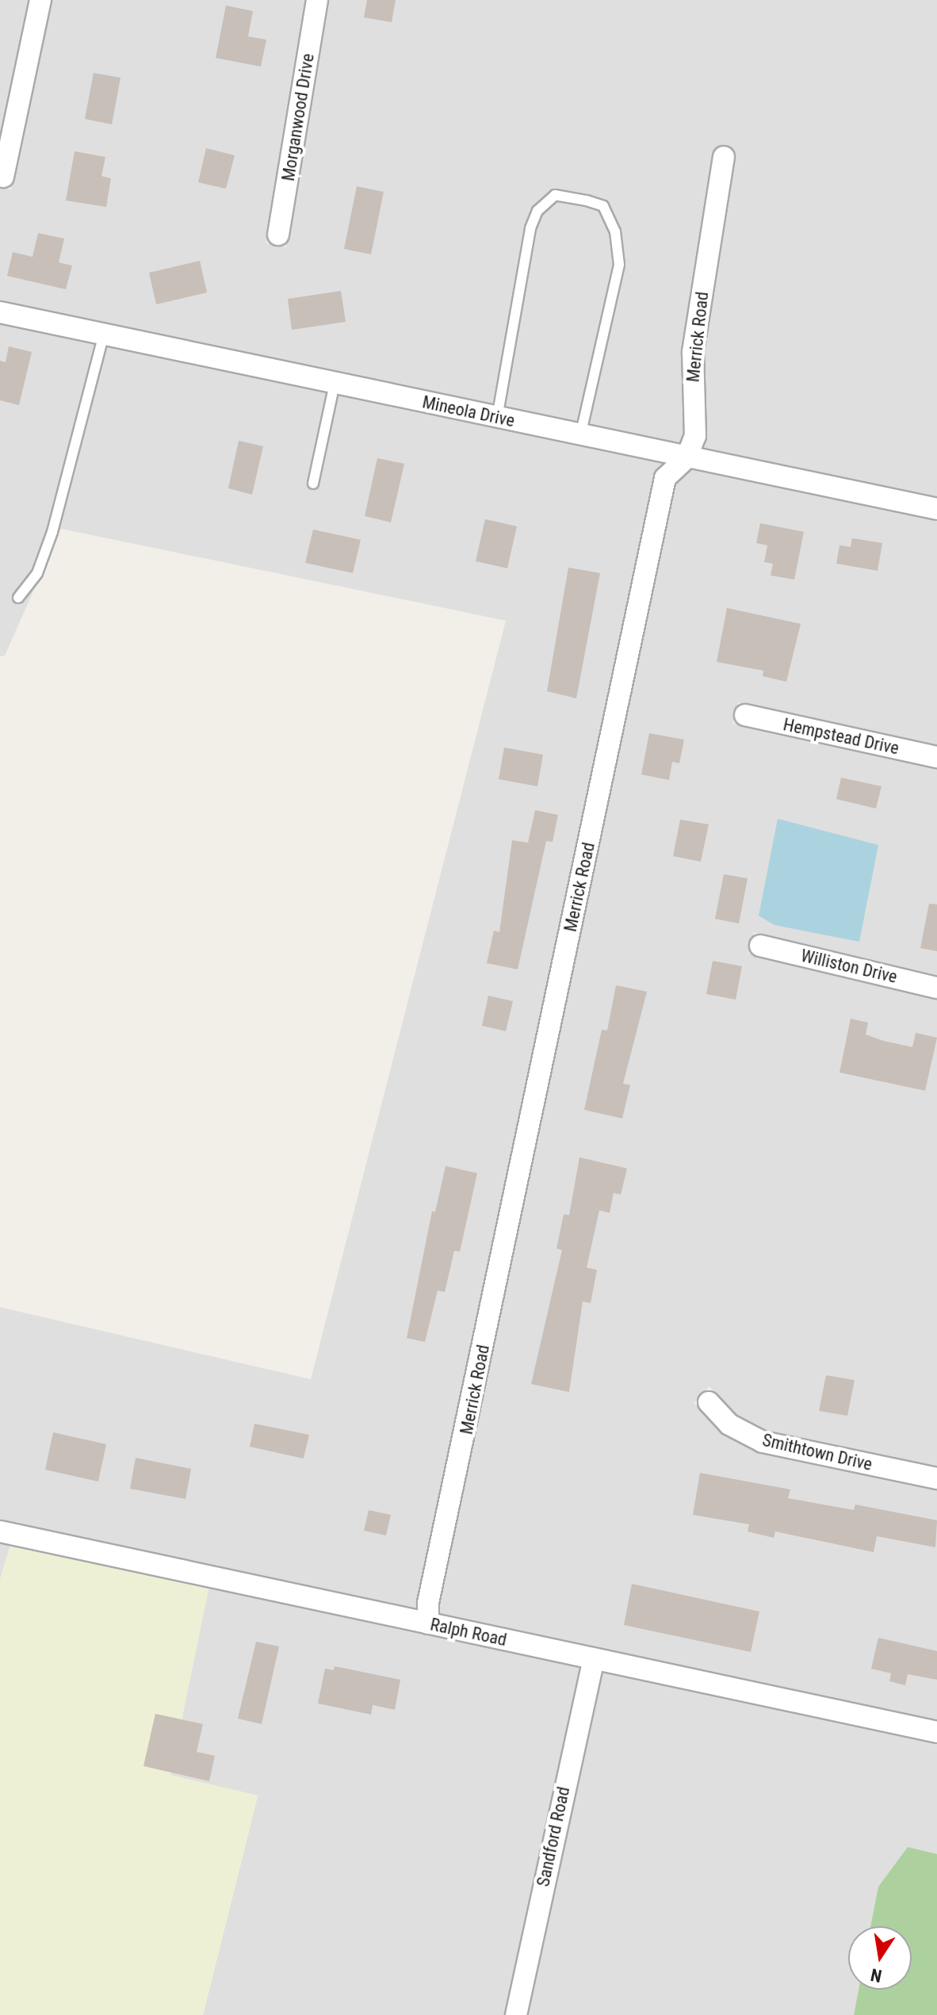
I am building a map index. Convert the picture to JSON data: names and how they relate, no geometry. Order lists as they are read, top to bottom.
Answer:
{
  "streets": {
    "street": [
      "Morganwood Drive",
      "Merrick Road",
      "Mineola Drive",
      "Hempstead Drive",
      "Williston Drive",
      "Smithtown Drive",
      "Ralph Road",
      "Sandford Road"
    ]
  },
  "crossings": [
    ["Merrick Road", "Mineola Drive"],
    ["Merrick Road", "Ralph Road"],
    ["Ralph Road", "Sandford Road"]
  ],
  "north": "bottom"
}
